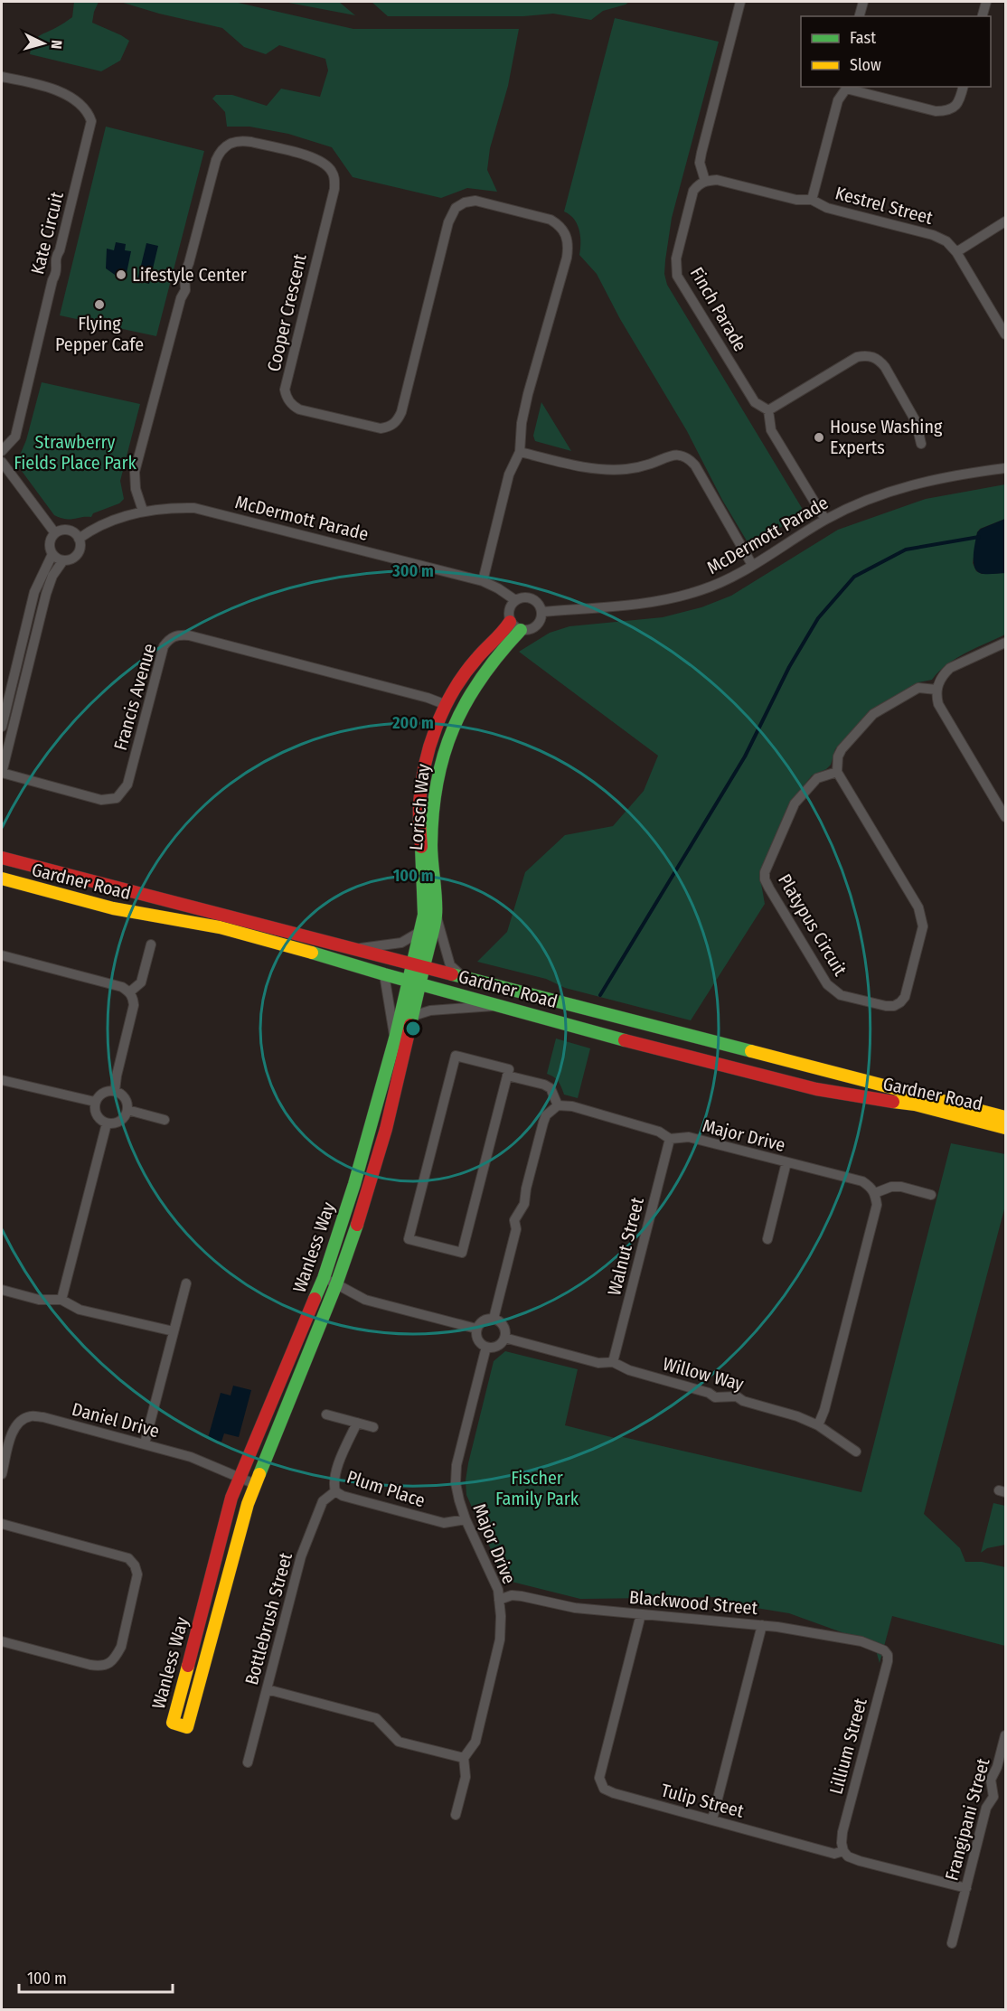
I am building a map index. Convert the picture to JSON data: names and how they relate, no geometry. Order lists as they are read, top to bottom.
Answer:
{
  "streets": {
    "street": [
      "Kestrel Street",
      "Kate Circuit",
      "Finch Parade",
      "Cooper Crescent",
      "McDermott Parade",
      "Francis Avenue",
      "Lorisch Way",
      "Gardner Road",
      "Platypus Circuit",
      "Major Drive",
      "Walnut Street",
      "Wanless Way",
      "Willow Way",
      "Daniel Drive",
      "Plum Place",
      "Blackwood Street",
      "Bottlebrush Street",
      "Lillium Street",
      "Tulip Street",
      "Frangipani Street"
    ]
  },
  "crossings": [
    ["Kestrel Street", "Finch Parade"],
    ["Cooper Crescent", "McDermott Parade"],
    ["McDermott Parade", "Lorisch Way"],
    ["Francis Avenue", "Lorisch Way"],
    ["Lorisch Way", "Gardner Road"],
    ["Lorisch Way", "Wanless Way"],
    ["Gardner Road", "Wanless Way"],
    ["Major Drive", "Walnut Street"],
    ["Major Drive", "Willow Way"],
    ["Major Drive", "Plum Place"],
    ["Major Drive", "Blackwood Street"],
    ["Walnut Street", "Willow Way"],
    ["Wanless Way", "Daniel Drive"],
    ["Plum Place", "Bottlebrush Street"],
    ["Blackwood Street", "Lillium Street"],
    ["Blackwood Street", "Tulip Street"],
    ["Lillium Street", "Tulip Street"],
    ["Tulip Street", "Frangipani Street"]
  ],
  "parks": ["Strawberry Fields Place Park", "Fischer Family Park"],
  "places": ["Lifestyle Center", "Flying Pepper Cafe", "House Washing Experts"],
  "legend": ["Fast", "Slow"],
  "scale_bar": "100 m",
  "north": "right",
  "rings": ["300 m", "200 m", "100 m"]
}
